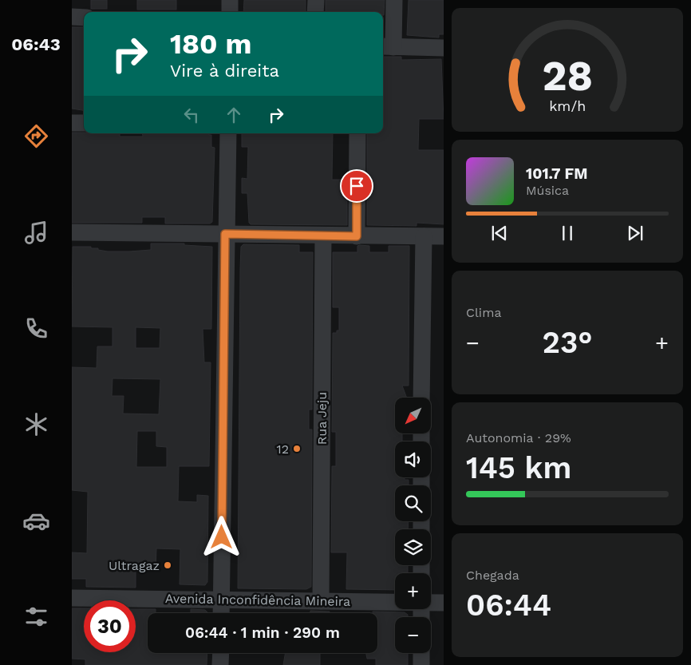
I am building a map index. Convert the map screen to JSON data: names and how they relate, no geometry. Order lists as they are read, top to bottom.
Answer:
{
  "streets": {
    "street": ["Rua Jeju", "Avenida Inconfidência Mineira"]
  },
  "crossings": [
    ["Rua Jeju", "Avenida Inconfidência Mineira"]
  ],
  "places": ["12", "Ultragaz"],
  "north": "bottom left",
  "page": {
    "tabs": "06:43",
    "turn": ["180 m", "Vire à direita"],
    "song": ["101.7 FM", "Música"],
    "tile": [
      "Clima",
      ["Autonomia · 29%", "145 km"],
      ["Chegada", "06:44"]
    ],
    "heat": ["−", "23°", "+"],
    "map_buttons": ["+", "−"],
    "limit": "30",
    "trip": "06:44 · 1 min · 290 m",
    "gauge": ["28", "km/h"]
  }
}
